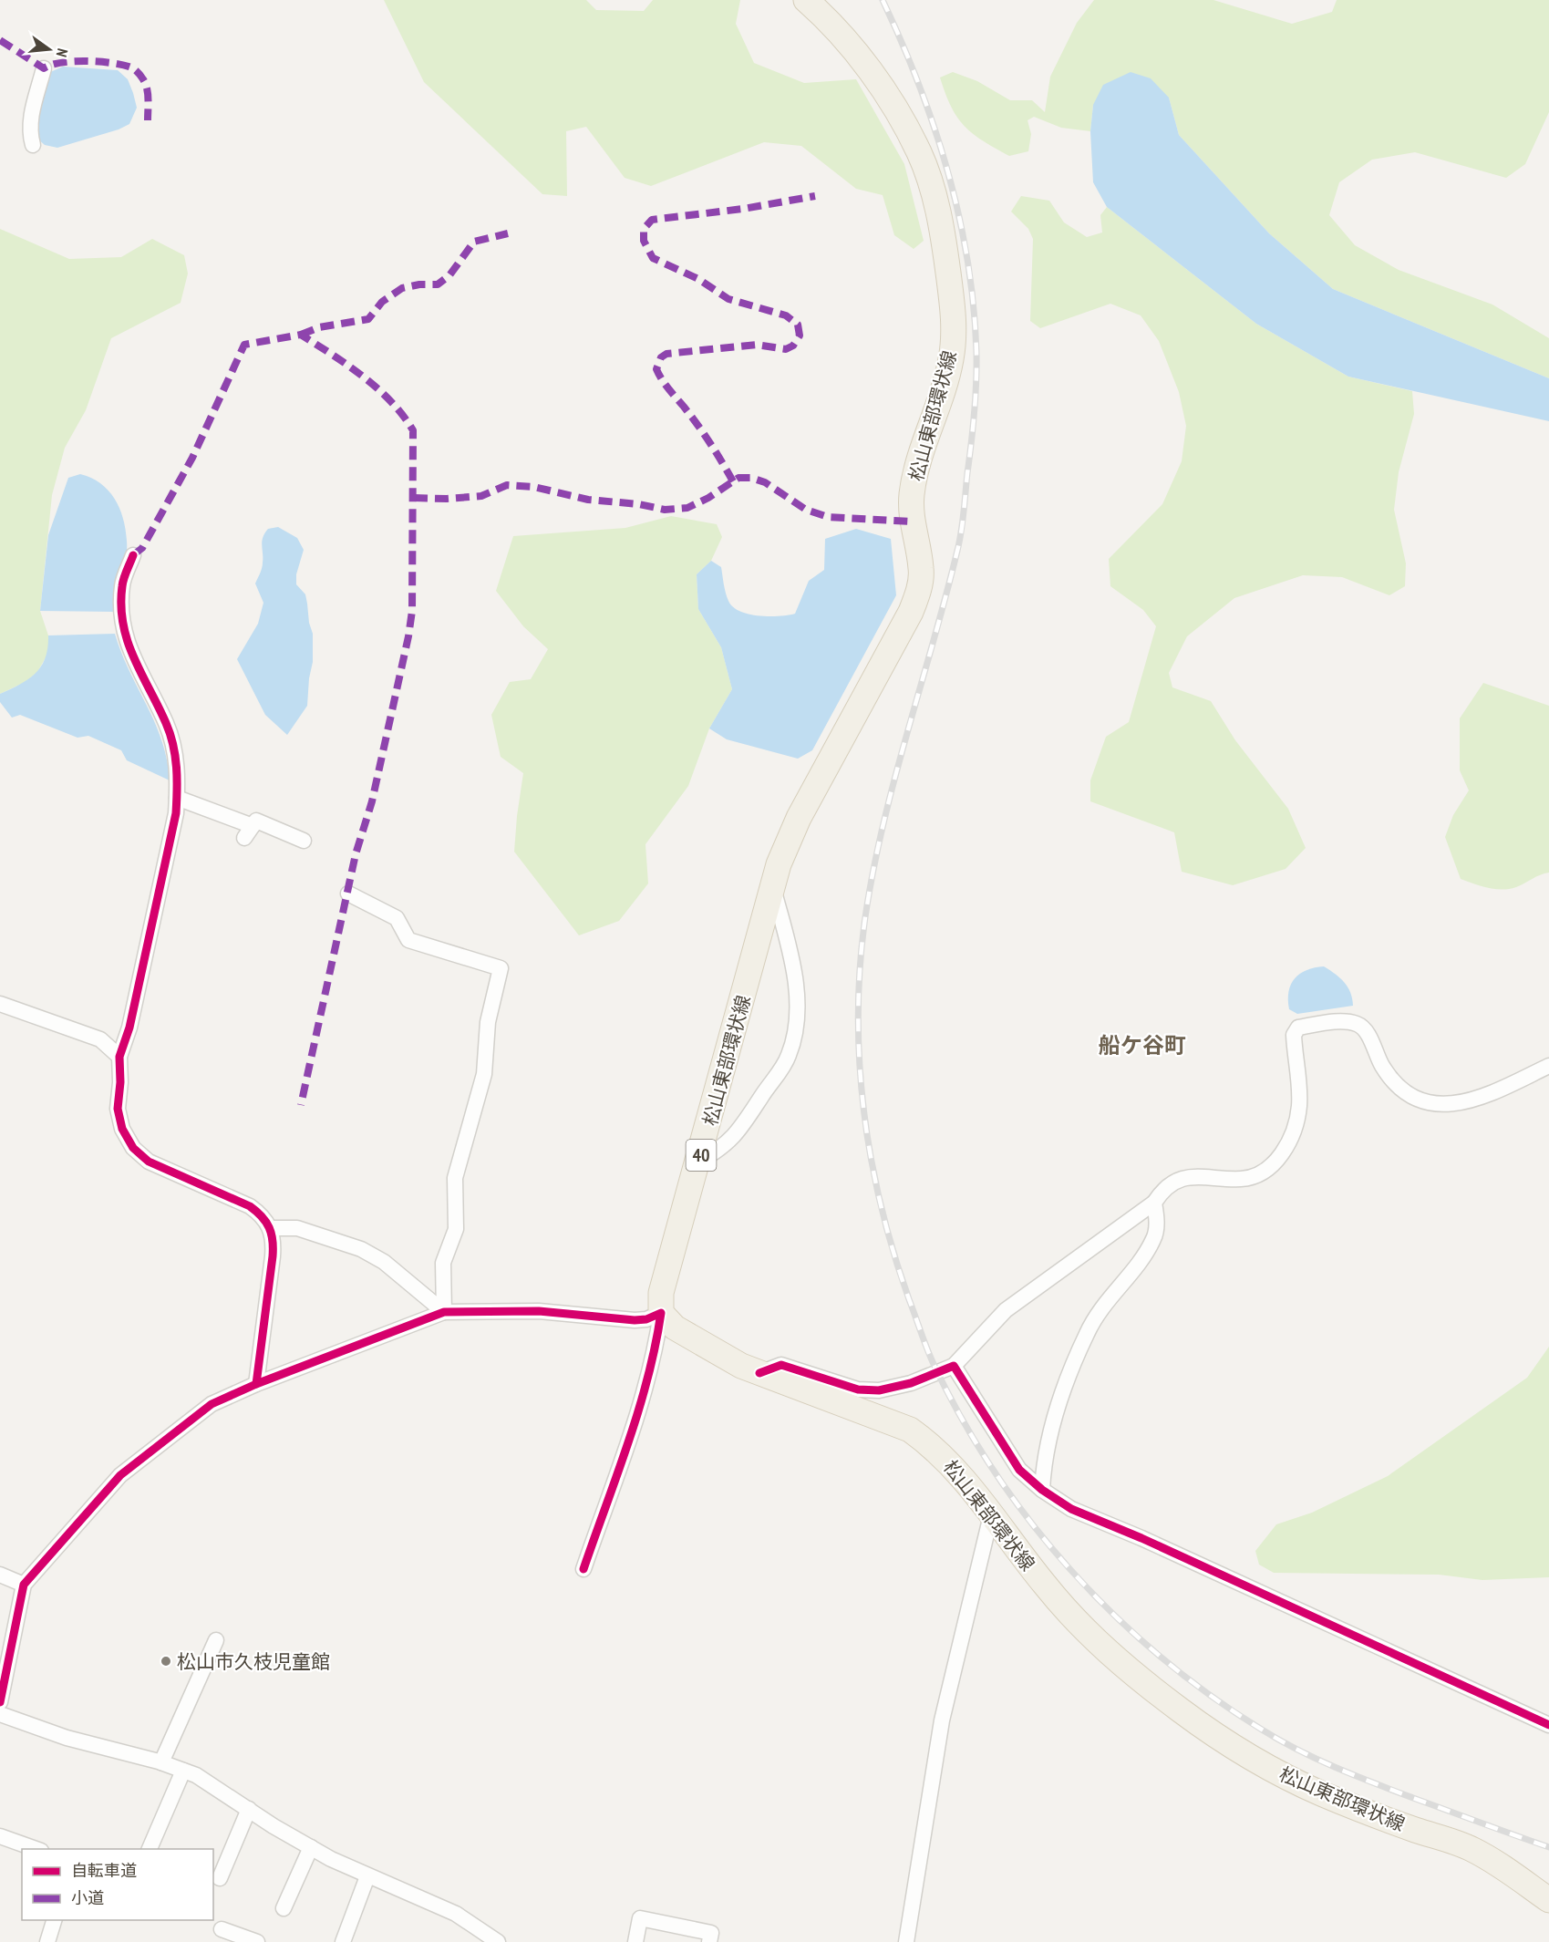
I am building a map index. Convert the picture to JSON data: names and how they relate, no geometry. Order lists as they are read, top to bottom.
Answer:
{
  "streets": {
    "main road": ["松山東部環状線", "40"]
  },
  "districts": ["船ケ谷町"],
  "places": ["松山市久枝児童館"],
  "legend": ["自転車道", "小道"],
  "north": "right"
}
